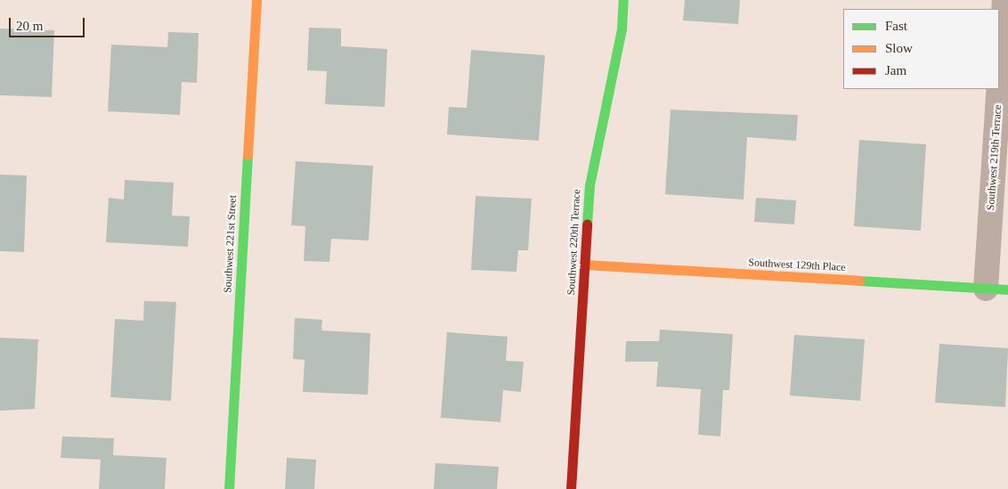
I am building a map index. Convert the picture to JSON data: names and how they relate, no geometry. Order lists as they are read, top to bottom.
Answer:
{
  "streets": {
    "street": [
      "Southwest 219th Terrace",
      "Southwest 220th Terrace",
      "Southwest 221st Street",
      "Southwest 129th Place"
    ]
  },
  "crossings": [
    ["Southwest 219th Terrace", "Southwest 129th Place"],
    ["Southwest 220th Terrace", "Southwest 129th Place"]
  ],
  "legend": ["Fast", "Slow", "Jam"],
  "scale_bar": "20 m"
}
